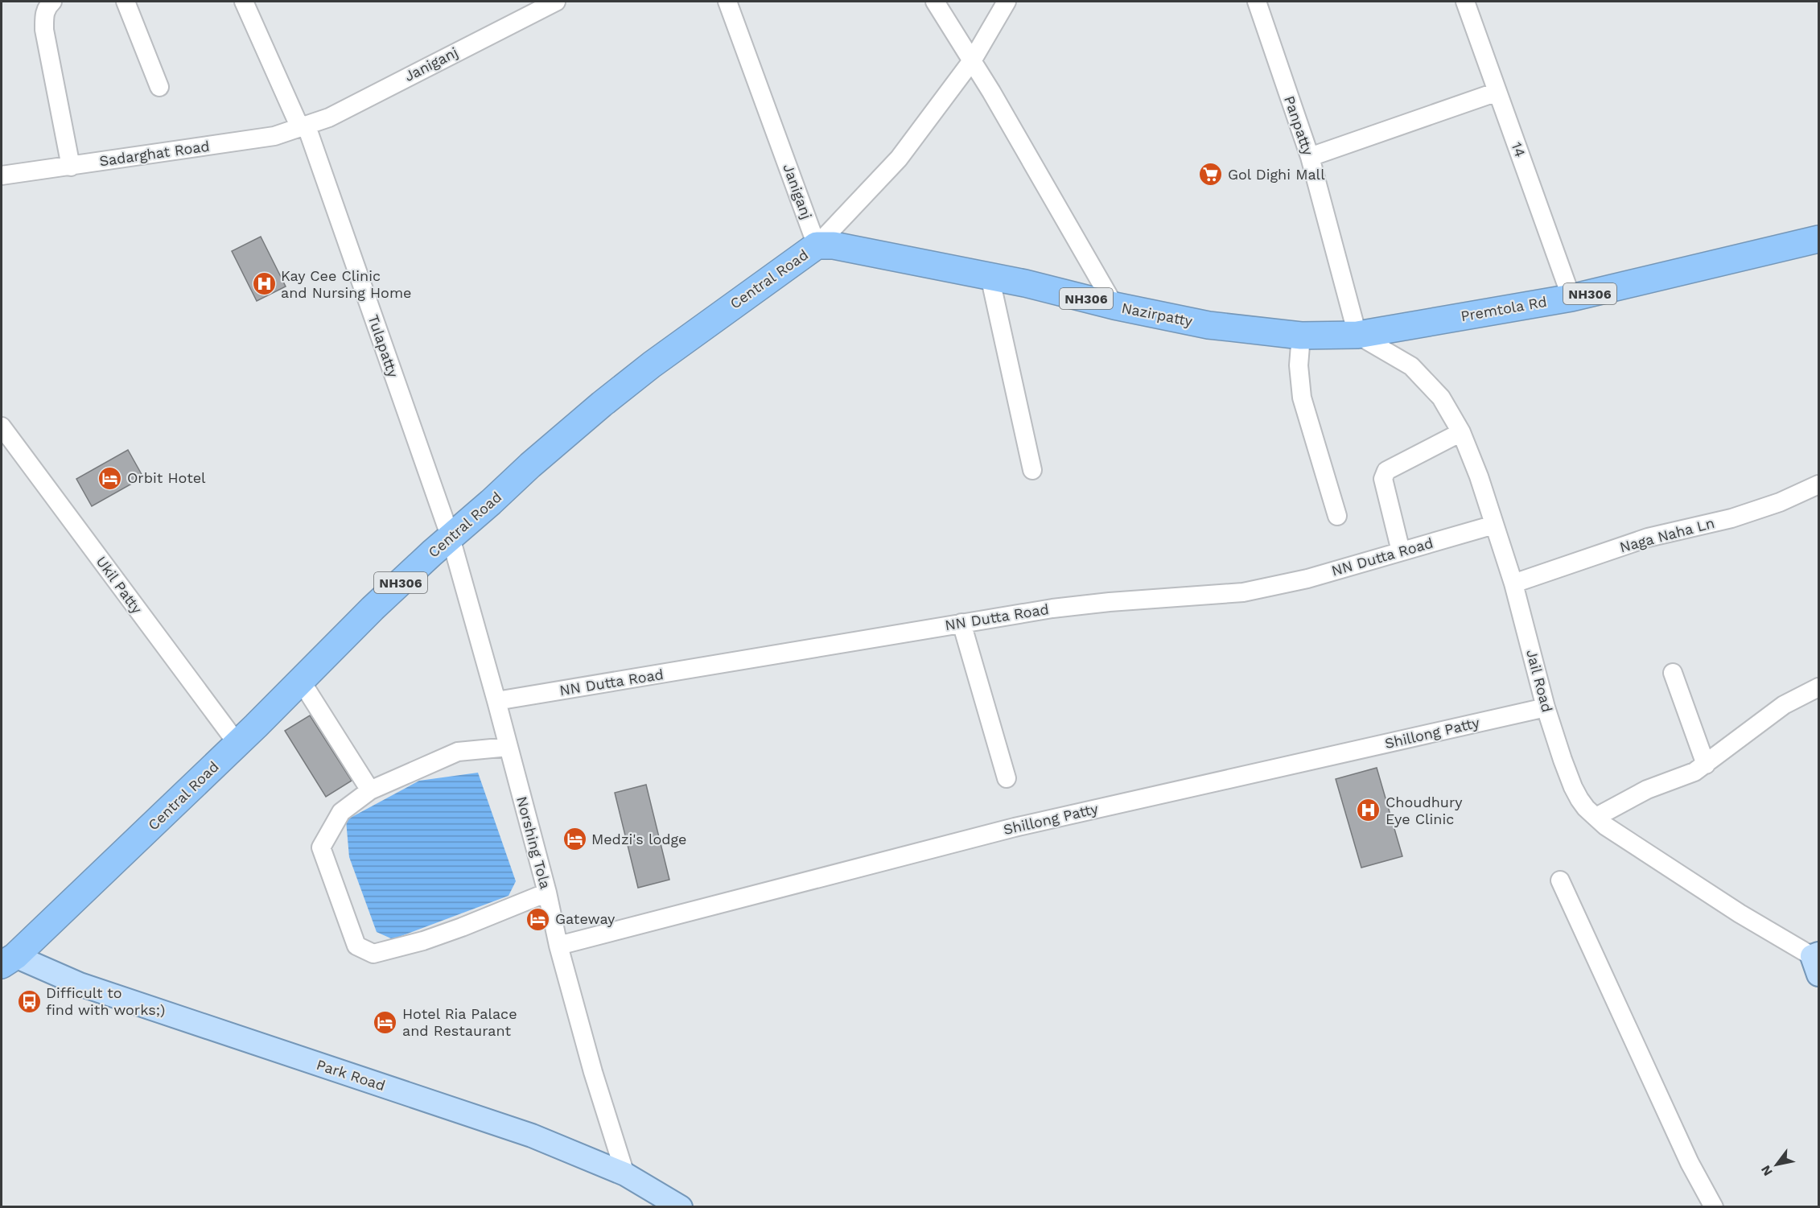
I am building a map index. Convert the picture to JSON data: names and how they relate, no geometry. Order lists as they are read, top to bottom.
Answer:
{
  "streets": {
    "highway": [
      "Central Road",
      "NH306",
      "Premtola Rd",
      "Nazirpatty"
    ],
    "main road": ["Park Road"],
    "street": [
      "Janiganj",
      "Panpatty",
      "14",
      "Sadarghat Road",
      "Tulapatty",
      "Naga Naha Ln",
      "NN Dutta Road",
      "Ukil Patty",
      "Jail Road",
      "Shillong Patty",
      "Norshing Tola"
    ]
  },
  "crossings": [
    ["Janiganj", "Sadarghat Road"],
    ["Janiganj", "Central Road"],
    ["Janiganj", "Nazirpatty"],
    ["Janiganj", "Tulapatty"],
    ["Panpatty", "Premtola Rd"],
    ["Panpatty", "Nazirpatty"],
    ["Panpatty", "Jail Road"],
    ["14", "Premtola Rd"],
    ["Sadarghat Road", "Tulapatty"],
    ["Central Road", "Nazirpatty"],
    ["Central Road", "Tulapatty"],
    ["Central Road", "Ukil Patty"],
    ["Central Road", "Norshing Tola"],
    ["Central Road", "Park Road"],
    ["Premtola Rd", "Nazirpatty"],
    ["Premtola Rd", "Jail Road"],
    ["Nazirpatty", "Jail Road"],
    ["Tulapatty", "Norshing Tola"],
    ["Naga Naha Ln", "Jail Road"],
    ["NN Dutta Road", "Jail Road"],
    ["NN Dutta Road", "Norshing Tola"],
    ["Jail Road", "Shillong Patty"],
    ["Shillong Patty", "Norshing Tola"],
    ["Norshing Tola", "Park Road"]
  ],
  "places": {
    "supermarket": ["Gol Dighi Mall"],
    "hospital": ["Kay Cee Clinic and Nursing Home", "Choudhury Eye Clinic"],
    "hotel": [
      "Orbit Hotel",
      "Medzi's lodge",
      "Gateway",
      "Hotel Ria Palace and Restaurant"
    ],
    "bus stop": ["Difficult to find with works;)"]
  },
  "north": "bottom left"
}
